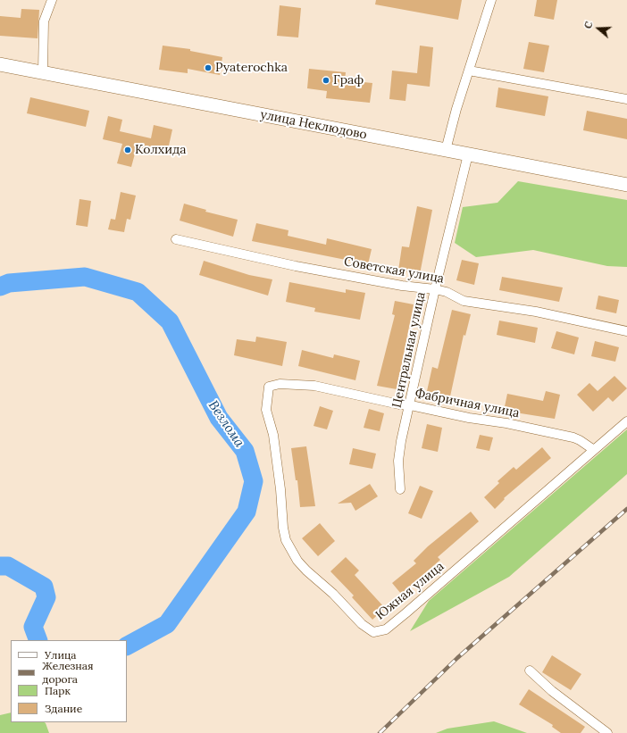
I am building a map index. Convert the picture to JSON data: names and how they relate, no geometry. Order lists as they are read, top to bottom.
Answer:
{
  "streets": {
    "main road": ["улица Неклюдово"],
    "street": [
      "Советская улица",
      "Центральная улица",
      "Фабричная улица",
      "Южная улица"
    ]
  },
  "crossings": [
    ["улица Неклюдово", "Центральная улица"],
    ["Советская улица", "Центральная улица"],
    ["Центральная улица", "Фабричная улица"],
    ["Фабричная улица", "Южная улица"]
  ],
  "water": ["Везлома"],
  "places": ["Pyaterochka", "Граф", "Колхида"],
  "legend": [
    "Улица",
    "Железная дорога",
    "Парк",
    "Здание"
  ],
  "north": "left"
}
